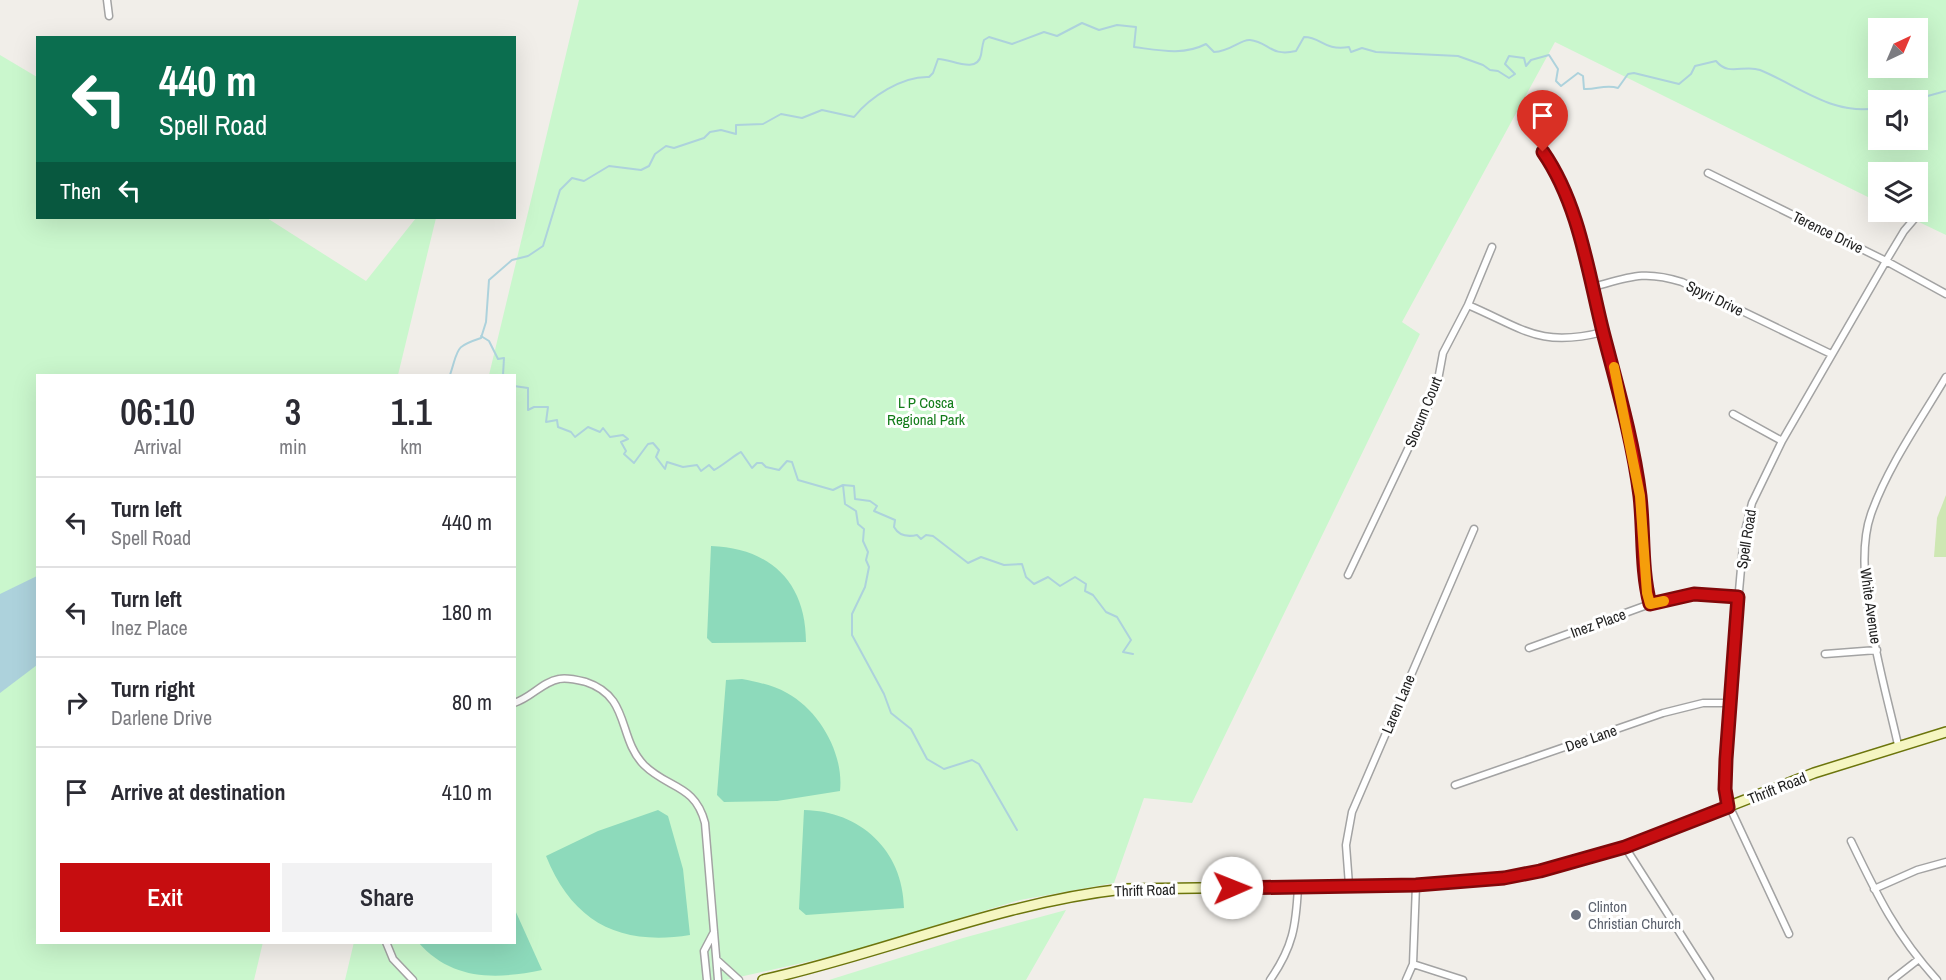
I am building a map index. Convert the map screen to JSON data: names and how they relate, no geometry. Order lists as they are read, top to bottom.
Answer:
{
  "streets": {
    "street": [
      "Terence Drive",
      "Spyri Drive",
      "Slocum Court",
      "Spell Road",
      "White Avenue",
      "Inez Place",
      "Laren Lane",
      "Dee Lane",
      "Thrift Road"
    ]
  },
  "crossings": [
    ["Terence Drive", "Spell Road"],
    ["Spyri Drive", "Spell Road"],
    ["Spell Road", "Inez Place"],
    ["Spell Road", "Dee Lane"],
    ["Spell Road", "Thrift Road"],
    ["White Avenue", "Thrift Road"],
    ["Laren Lane", "Thrift Road"]
  ],
  "parks": ["L P Cosca Regional Park"],
  "places": ["Clinton Christian Church"],
  "north": "top right",
  "page": {
    "turn": ["440 m", "Spell Road"],
    "then": "Then",
    "eta": [
      "06:10",
      "Arrival",
      "3",
      "min",
      "1.1",
      "km"
    ],
    "list": [
      {
        "name": "Turn left",
        "note": "Spell Road",
        "value": "440 m"
      },
      {
        "name": "Turn left",
        "note": "Inez Place",
        "value": "180 m"
      },
      {
        "name": "Turn right",
        "note": "Darlene Drive",
        "value": "80 m"
      },
      {
        "name": "Arrive at destination",
        "value": "410 m"
      }
    ],
    "buttons": ["Exit", "Share"]
  }
}
